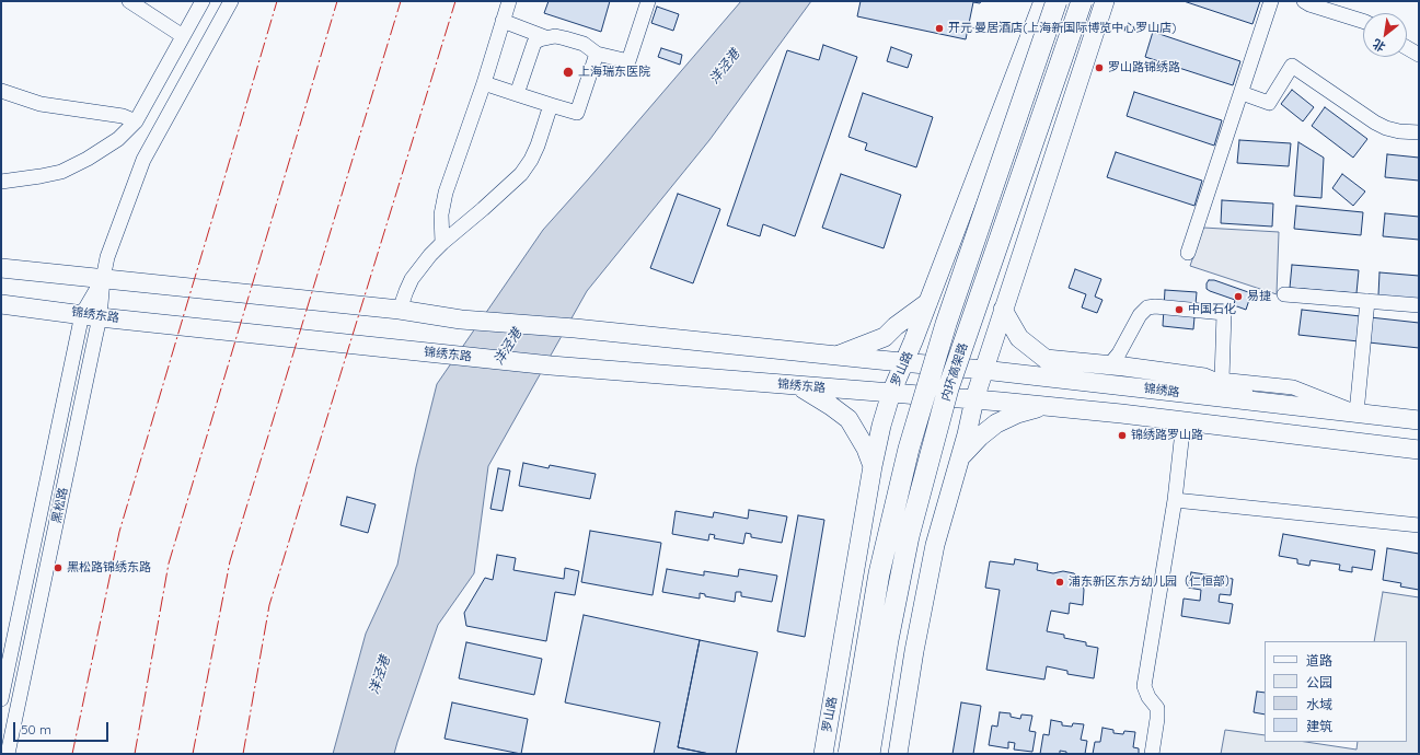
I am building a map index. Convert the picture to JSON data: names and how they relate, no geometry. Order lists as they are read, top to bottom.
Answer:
{
  "streets": {
    "highway": ["内环高架路"],
    "main road": ["锦绣东路", "罗山路", "锦绣路"],
    "street": ["黑松路"]
  },
  "crossings": [
    ["锦绣东路", "罗山路"],
    ["锦绣东路", "黑松路"],
    ["罗山路", "锦绣路"]
  ],
  "water": ["洋泾港"],
  "places": [
    "开元·曼居酒店(上海新国际博览中心罗山店)",
    "罗山路锦绣路",
    "上海瑞东医院",
    "易捷",
    "中国石化",
    "锦绣路罗山路",
    "黑松路锦绣东路",
    "浦东新区东方幼儿园（仁恒部）"
  ],
  "legend": [
    "道路",
    "公园",
    "水域",
    "建筑"
  ],
  "scale_bar": "50 m",
  "north": "bottom left"
}
